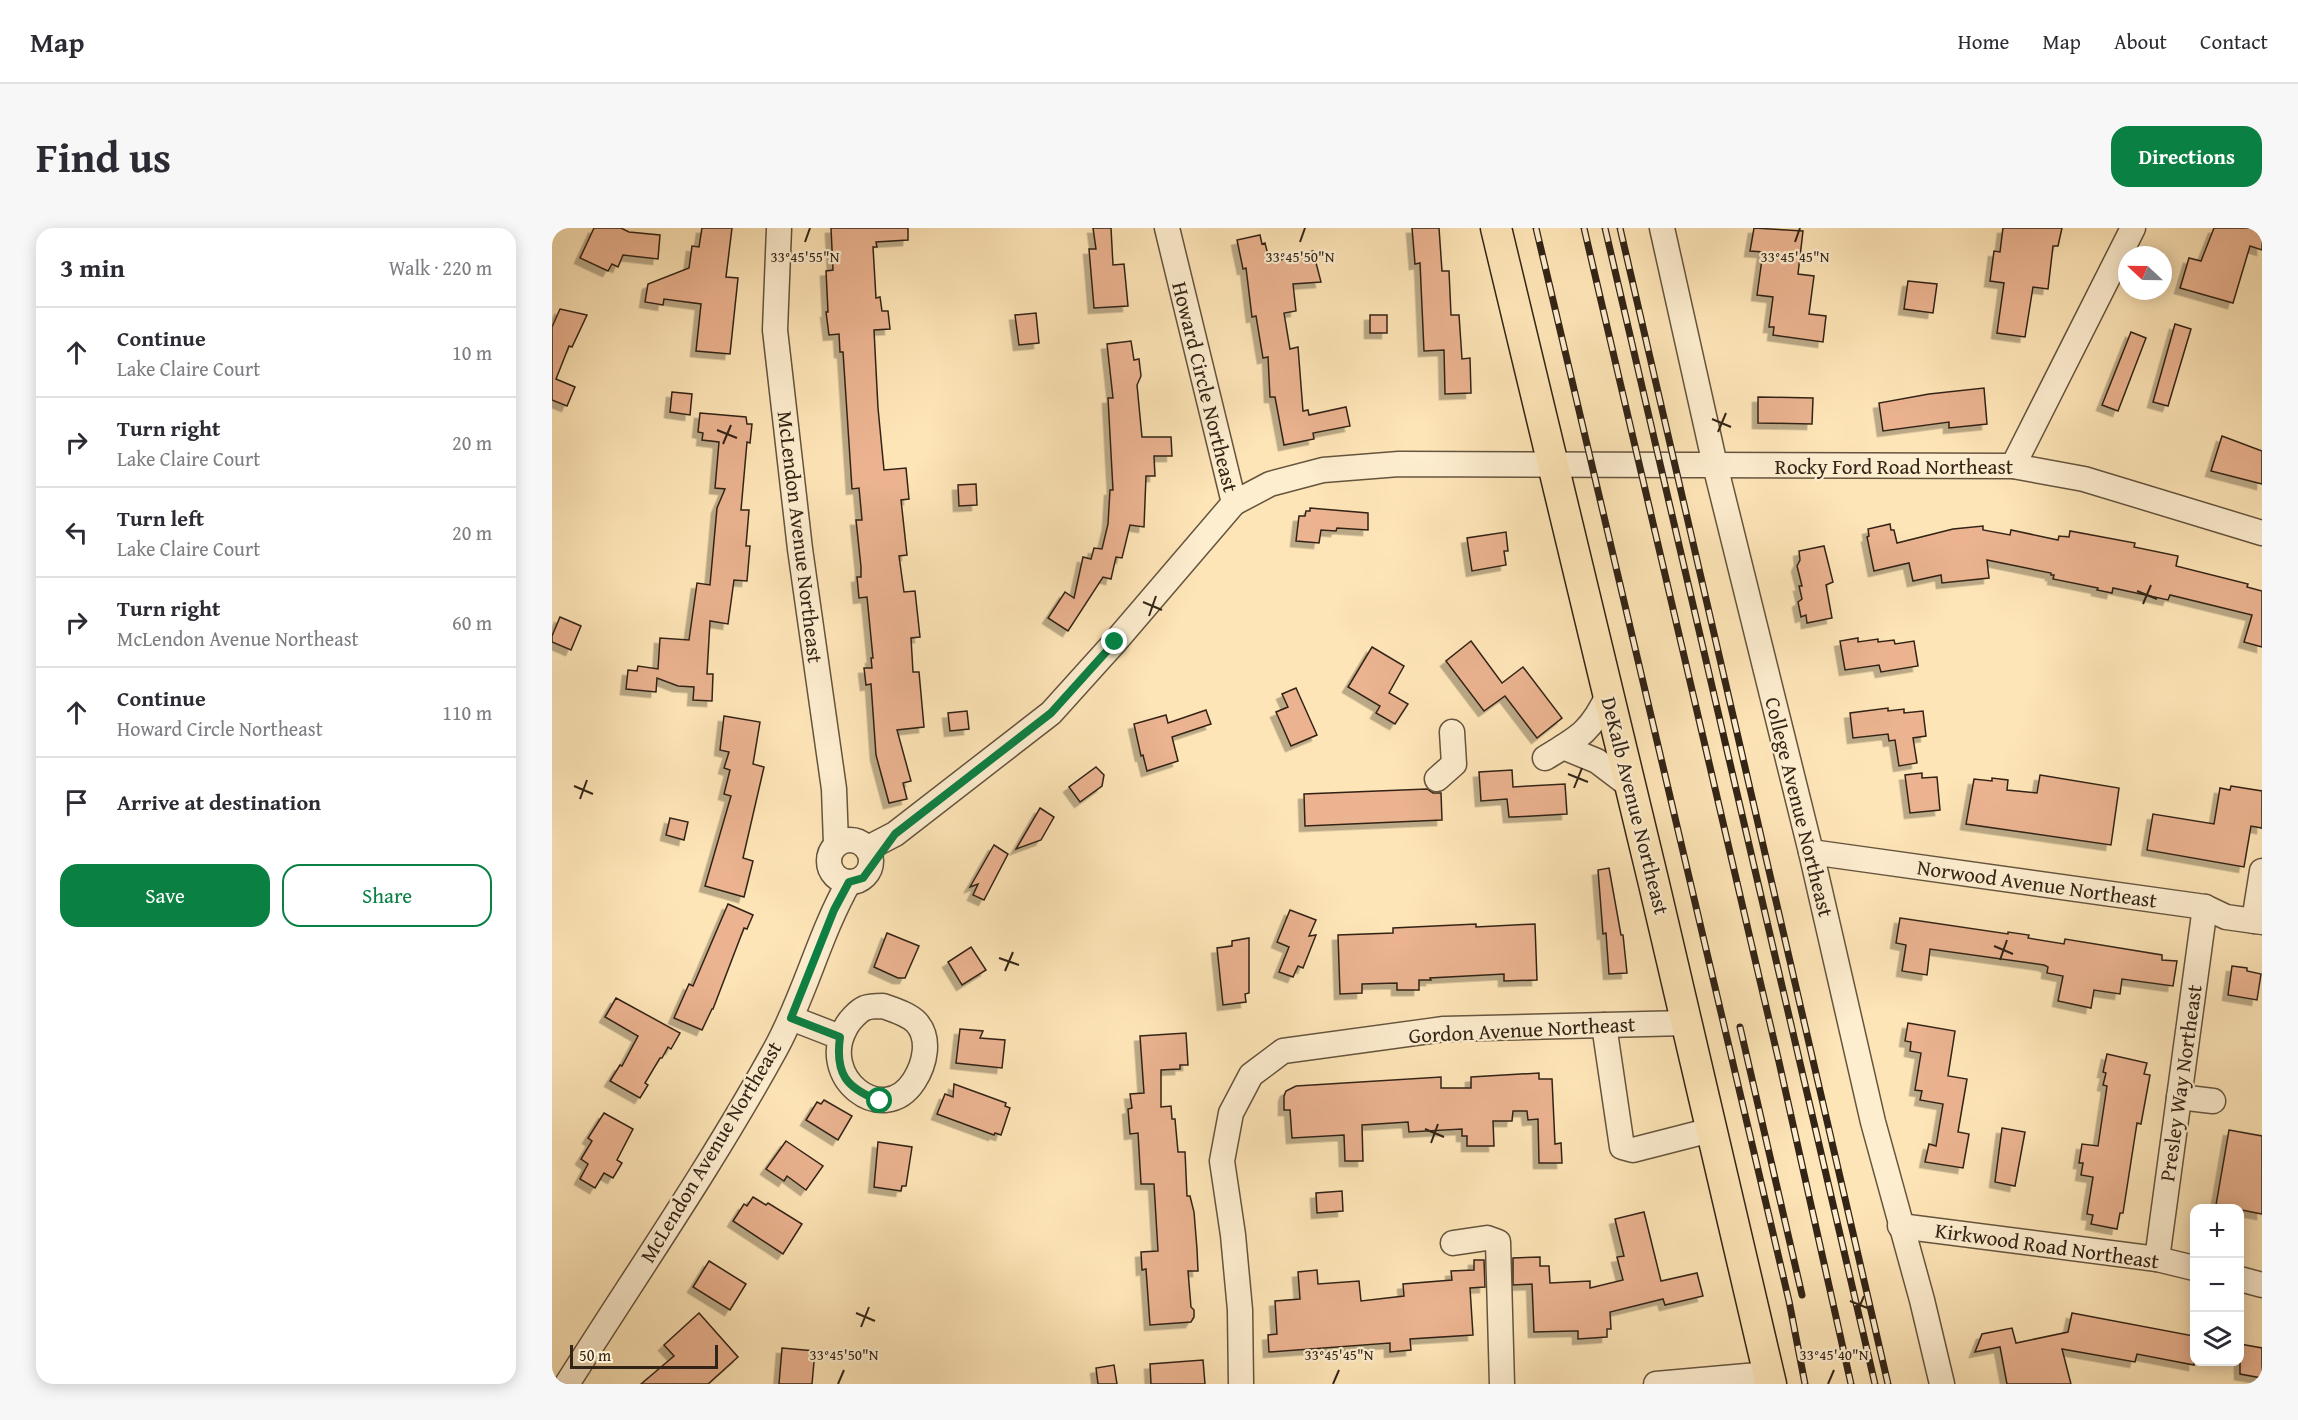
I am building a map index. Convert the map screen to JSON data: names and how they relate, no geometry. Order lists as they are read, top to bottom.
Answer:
{
  "streets": {
    "main road": ["DeKalb Avenue Northeast"],
    "street": [
      "Howard Circle Northeast",
      "Rocky Ford Road Northeast",
      "McLendon Avenue Northeast",
      "College Avenue Northeast",
      "Norwood Avenue Northeast",
      "Gordon Avenue Northeast",
      "Presley Way Northeast",
      "Kirkwood Road Northeast"
    ]
  },
  "crossings": [
    ["Howard Circle Northeast", "Rocky Ford Road Northeast"],
    ["Howard Circle Northeast", "McLendon Avenue Northeast"],
    ["Rocky Ford Road Northeast", "DeKalb Avenue Northeast"],
    ["Rocky Ford Road Northeast", "College Avenue Northeast"],
    ["DeKalb Avenue Northeast", "Gordon Avenue Northeast"],
    ["College Avenue Northeast", "Norwood Avenue Northeast"],
    ["College Avenue Northeast", "Kirkwood Road Northeast"],
    ["Norwood Avenue Northeast", "Presley Way Northeast"],
    ["Presley Way Northeast", "Kirkwood Road Northeast"]
  ],
  "scale_bar": "50 m",
  "north": "left",
  "page": {
    "header": "Map",
    "nav": [
      "Home",
      "Map",
      "About",
      "Contact"
    ],
    "title": "Find us",
    "buttons": [
      "Directions",
      ["Save", "Share"]
    ],
    "heading": ["3 min", "Walk · 220 m"],
    "list": [
      ["Continue", "Lake Claire Court", "10 m"],
      ["Turn right", "Lake Claire Court", "20 m"],
      ["Turn left", "Lake Claire Court", "20 m"],
      ["Turn right", "McLendon Avenue Northeast", "60 m"],
      ["Continue", "Howard Circle Northeast", "110 m"],
      "Arrive at destination"
    ],
    "map_buttons": ["+", "−"],
    "scale": "50 m"
  },
  "coordinates": [
    "33°45'55\"N",
    "33°45'50\"N",
    "33°45'45\"N",
    "33°45'40\"N"
  ]
}
